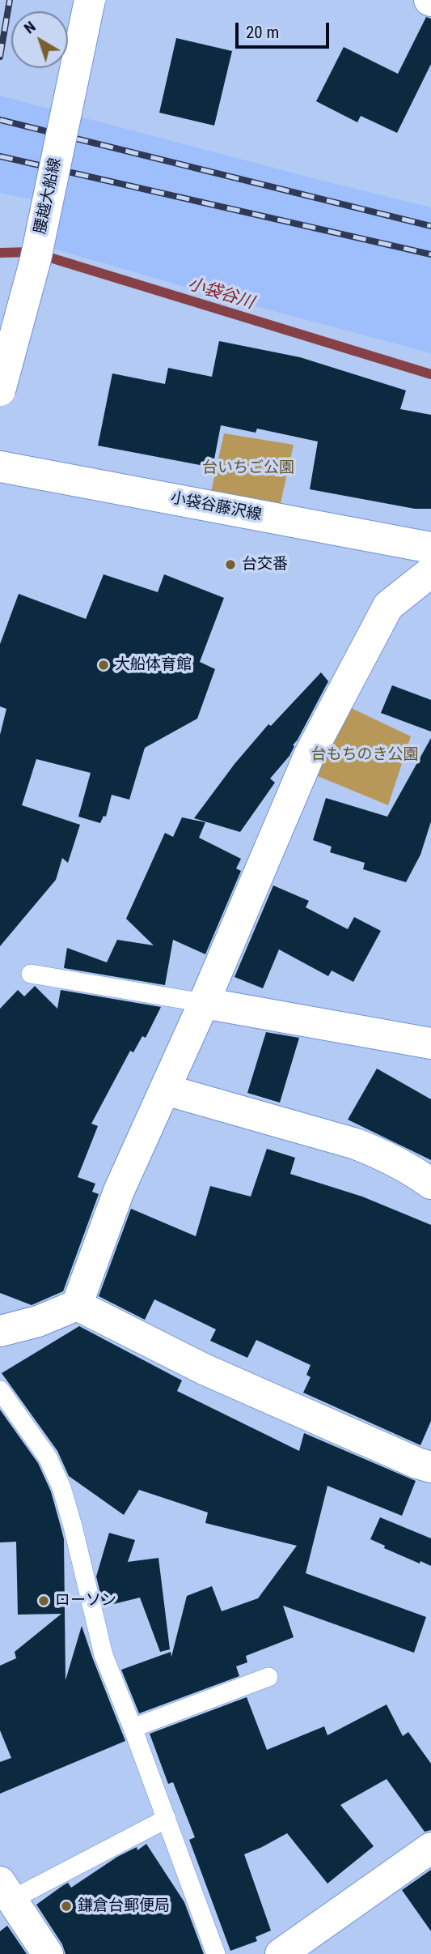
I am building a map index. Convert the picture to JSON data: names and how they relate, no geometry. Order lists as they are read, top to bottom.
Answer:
{
  "streets": {
    "street": ["腰越大船線", "小袋谷藤沢線"]
  },
  "water": ["小袋谷川"],
  "parks": ["台いちご公園", "台もちのき公園"],
  "places": [
    "台交番",
    "大船体育館",
    "ローソン",
    "鎌倉台郵便局"
  ],
  "scale_bar": "20 m",
  "north": "top left"
}
